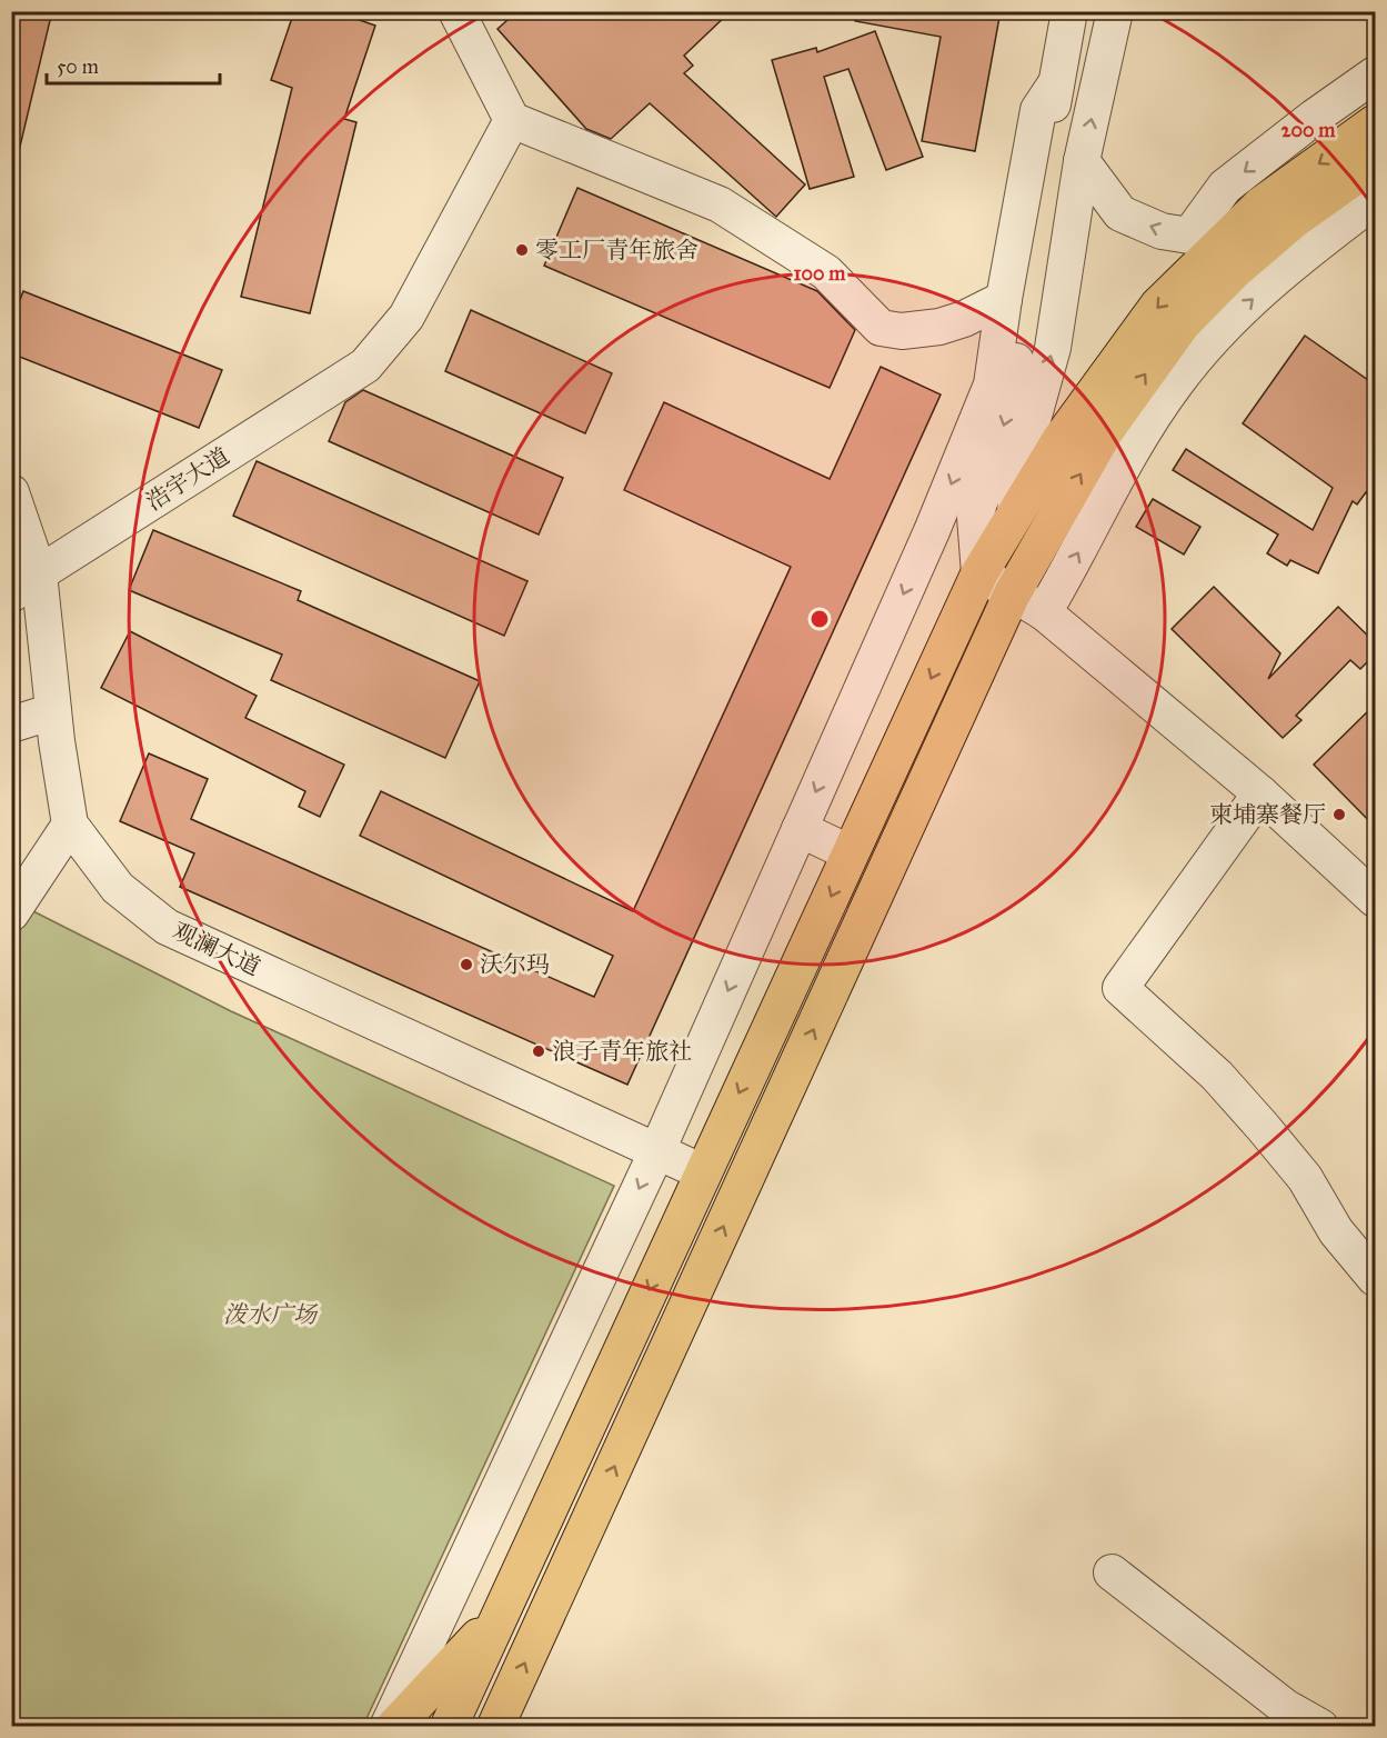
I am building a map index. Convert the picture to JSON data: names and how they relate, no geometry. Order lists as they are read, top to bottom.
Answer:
{
  "streets": {
    "street": ["浩宇大道", "观澜大道"]
  },
  "crossings": [
    ["浩宇大道", "观澜大道"]
  ],
  "parks": ["泼水广场"],
  "places": [
    "零工厂青年旅舍",
    "柬埔寨餐厅",
    "沃尔玛",
    "浪子青年旅社"
  ],
  "scale_bar": "50 m",
  "rings": ["200 m", "100 m"]
}
